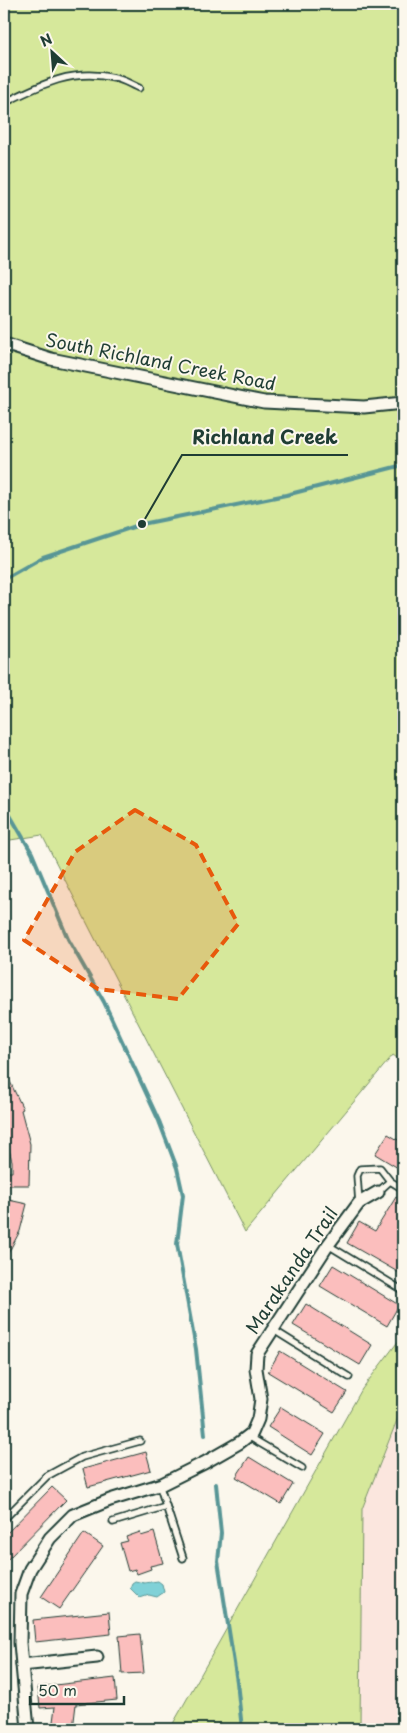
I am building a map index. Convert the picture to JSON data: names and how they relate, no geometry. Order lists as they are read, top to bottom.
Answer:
{
  "streets": {
    "street": ["South Richland Creek Road", "Marakanda Trail"]
  },
  "places": ["Richland Creek"],
  "scale_bar": "50 m",
  "north": "top left"
}
